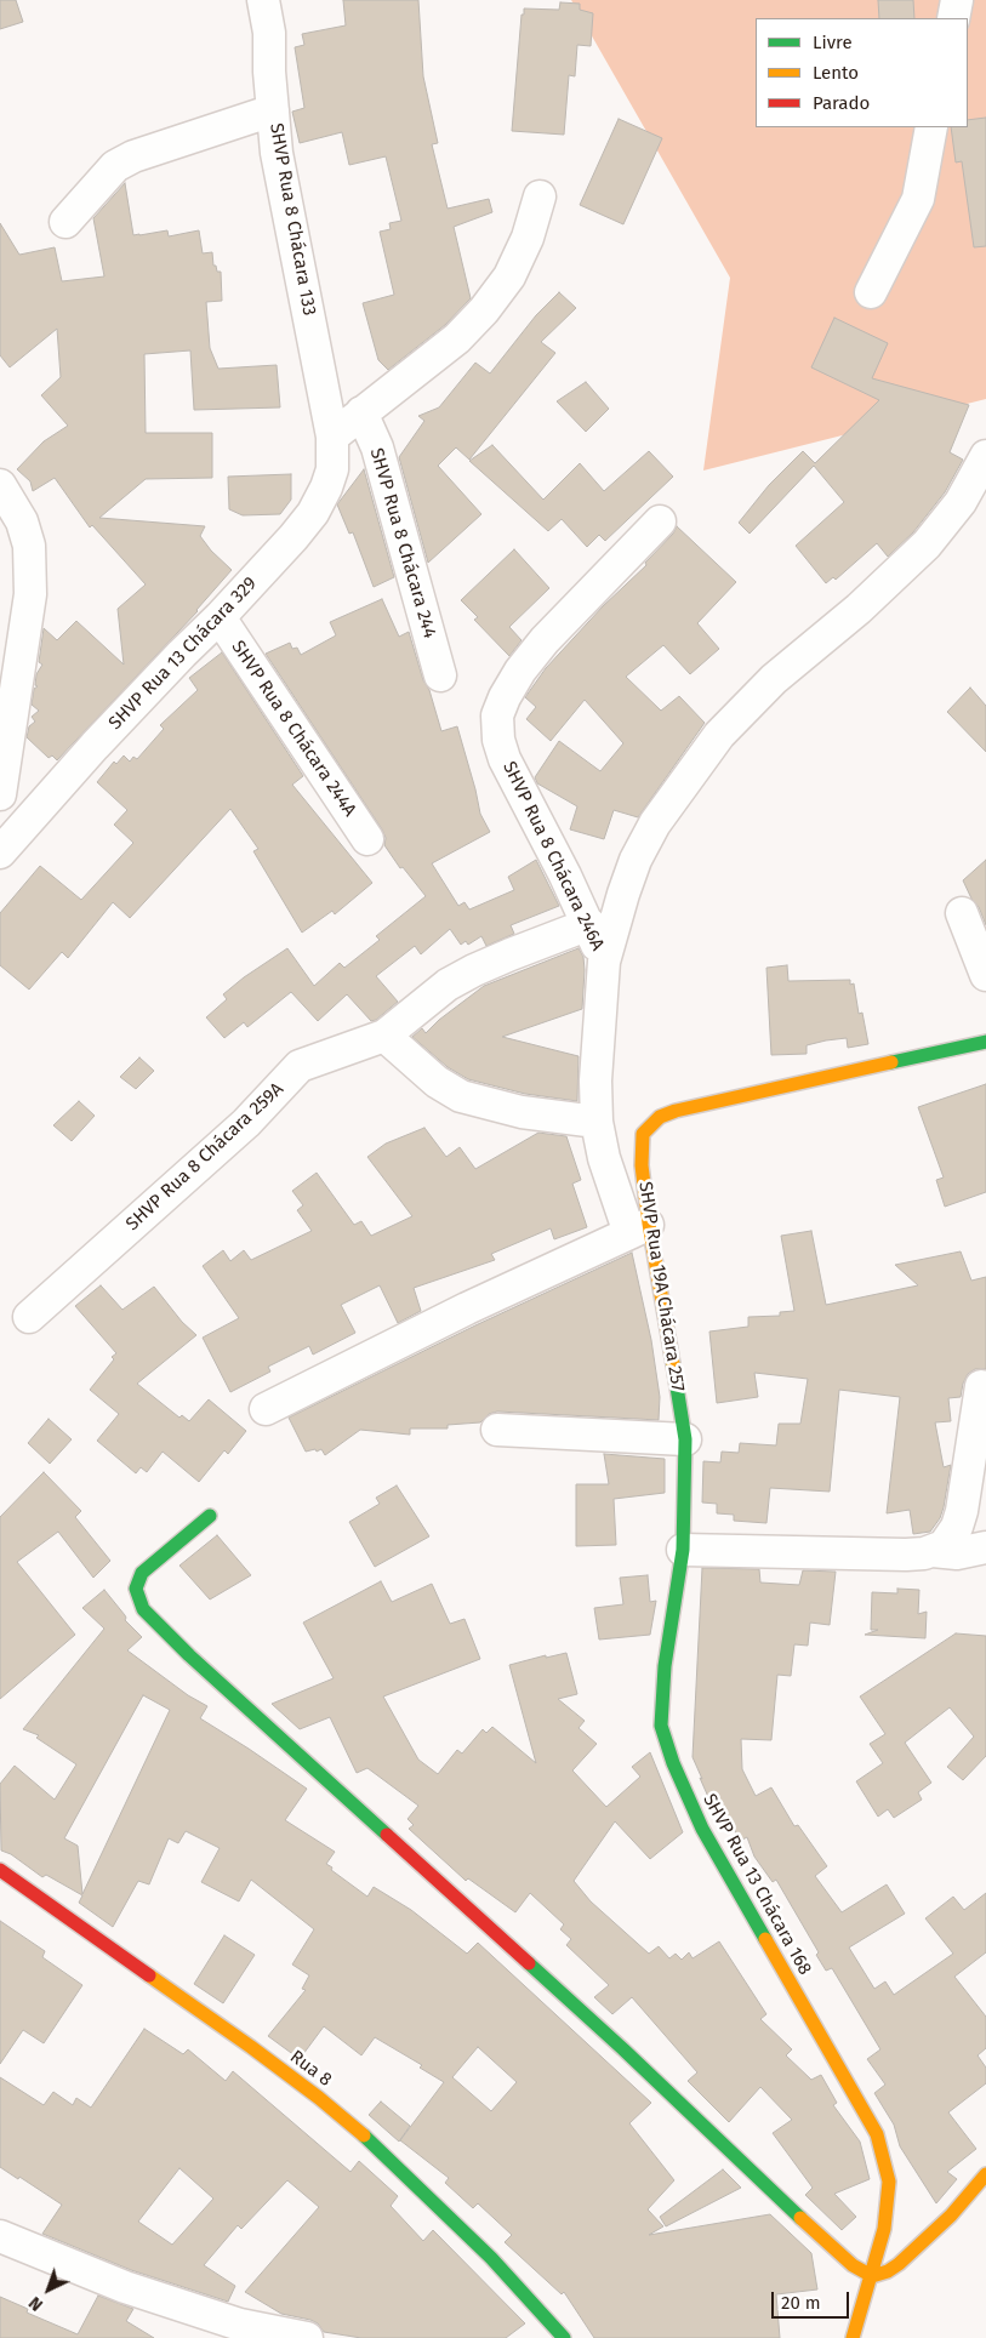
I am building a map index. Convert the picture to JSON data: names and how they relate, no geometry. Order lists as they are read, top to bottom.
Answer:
{
  "streets": {
    "street": [
      "SHVP Rua 8 Chácara 133",
      "SHVP Rua 8 Chácara 244",
      "SHVP Rua 13 Chácara 329",
      "SHVP Rua 8 Chácara 244A",
      "SHVP Rua 8 Chácara 246A",
      "SHVP Rua 8 Chácara 259A",
      "SHVP Rua 19A Chácara 257",
      "SHVP Rua 13 Chácara 168",
      "Rua 8"
    ]
  },
  "crossings": [
    ["SHVP Rua 8 Chácara 133", "SHVP Rua 13 Chácara 329"],
    ["SHVP Rua 13 Chácara 329", "SHVP Rua 8 Chácara 244A"],
    ["SHVP Rua 8 Chácara 246A", "SHVP Rua 8 Chácara 259A"],
    ["SHVP Rua 19A Chácara 257", "SHVP Rua 13 Chácara 168"]
  ],
  "legend": ["Livre", "Lento", "Parado"],
  "scale_bar": "20 m",
  "north": "bottom left"
}
